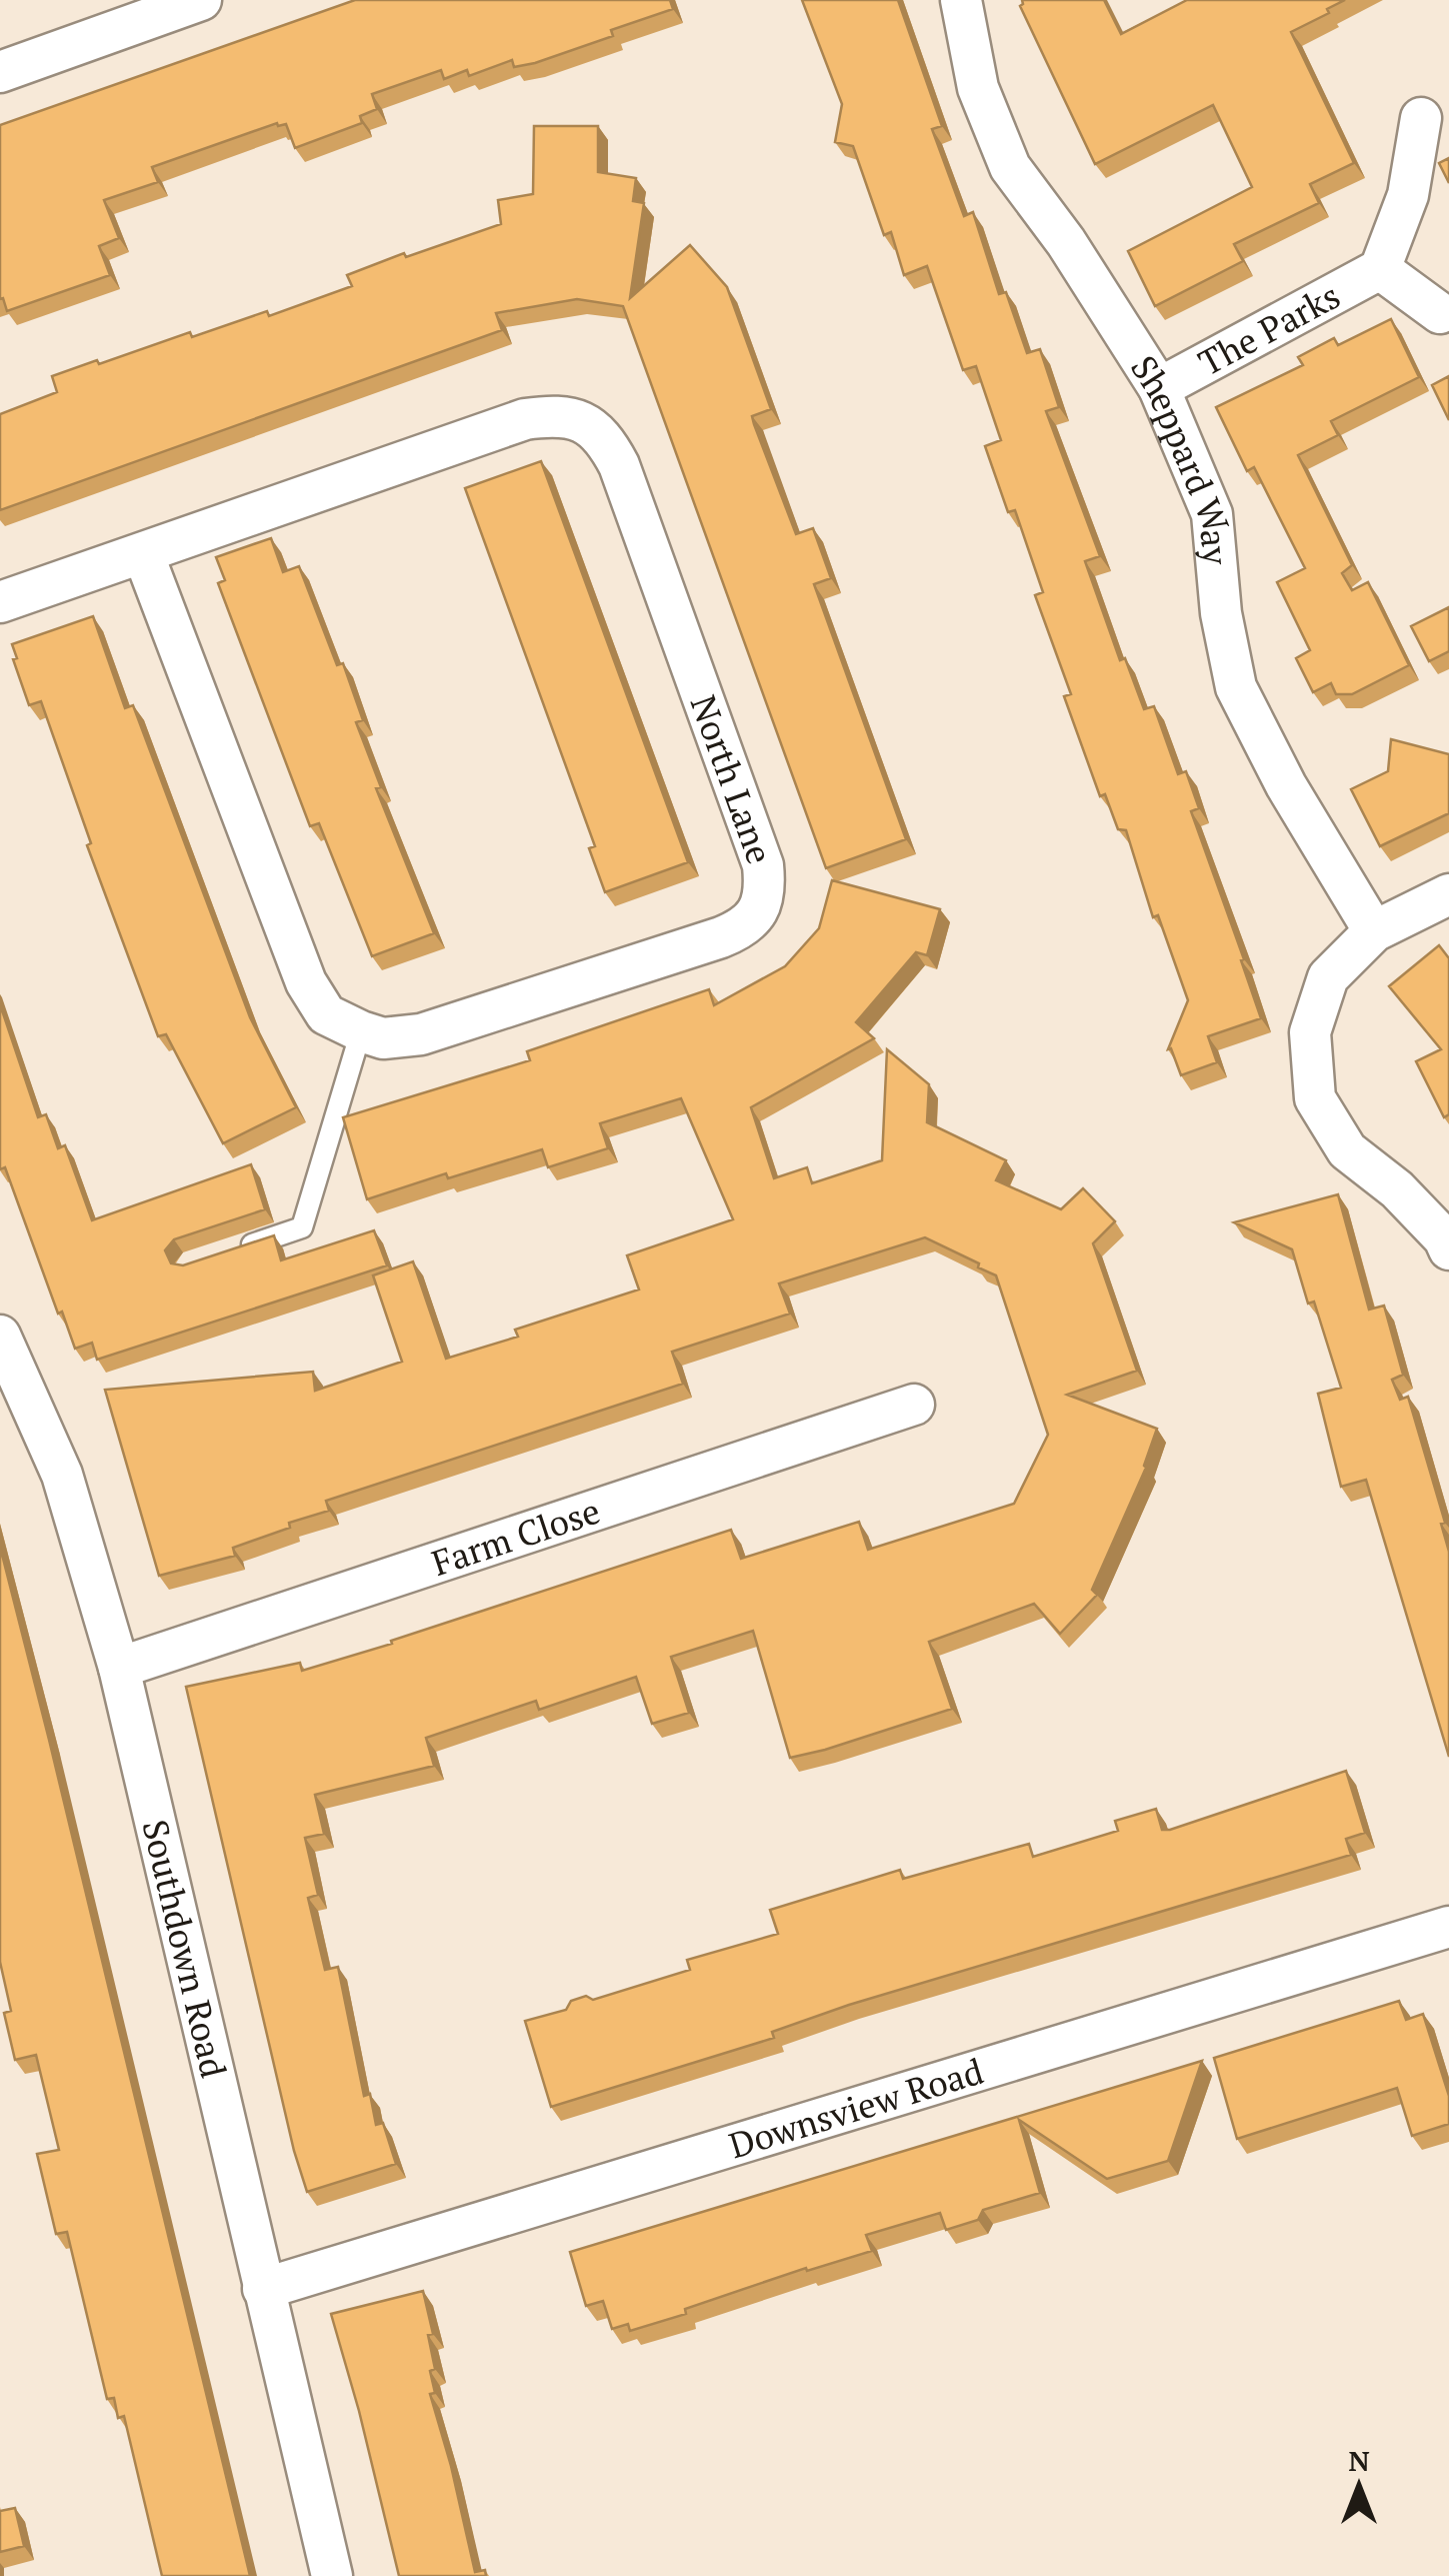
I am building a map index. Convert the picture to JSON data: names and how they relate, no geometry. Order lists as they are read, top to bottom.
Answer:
{
  "streets": {
    "street": [
      "The Parks",
      "Sheppard Way",
      "North Lane",
      "Farm Close",
      "Southdown Road",
      "Downsview Road"
    ]
  },
  "crossings": [
    ["The Parks", "Sheppard Way"],
    ["Farm Close", "Southdown Road"],
    ["Southdown Road", "Downsview Road"]
  ],
  "north": "top"
}
